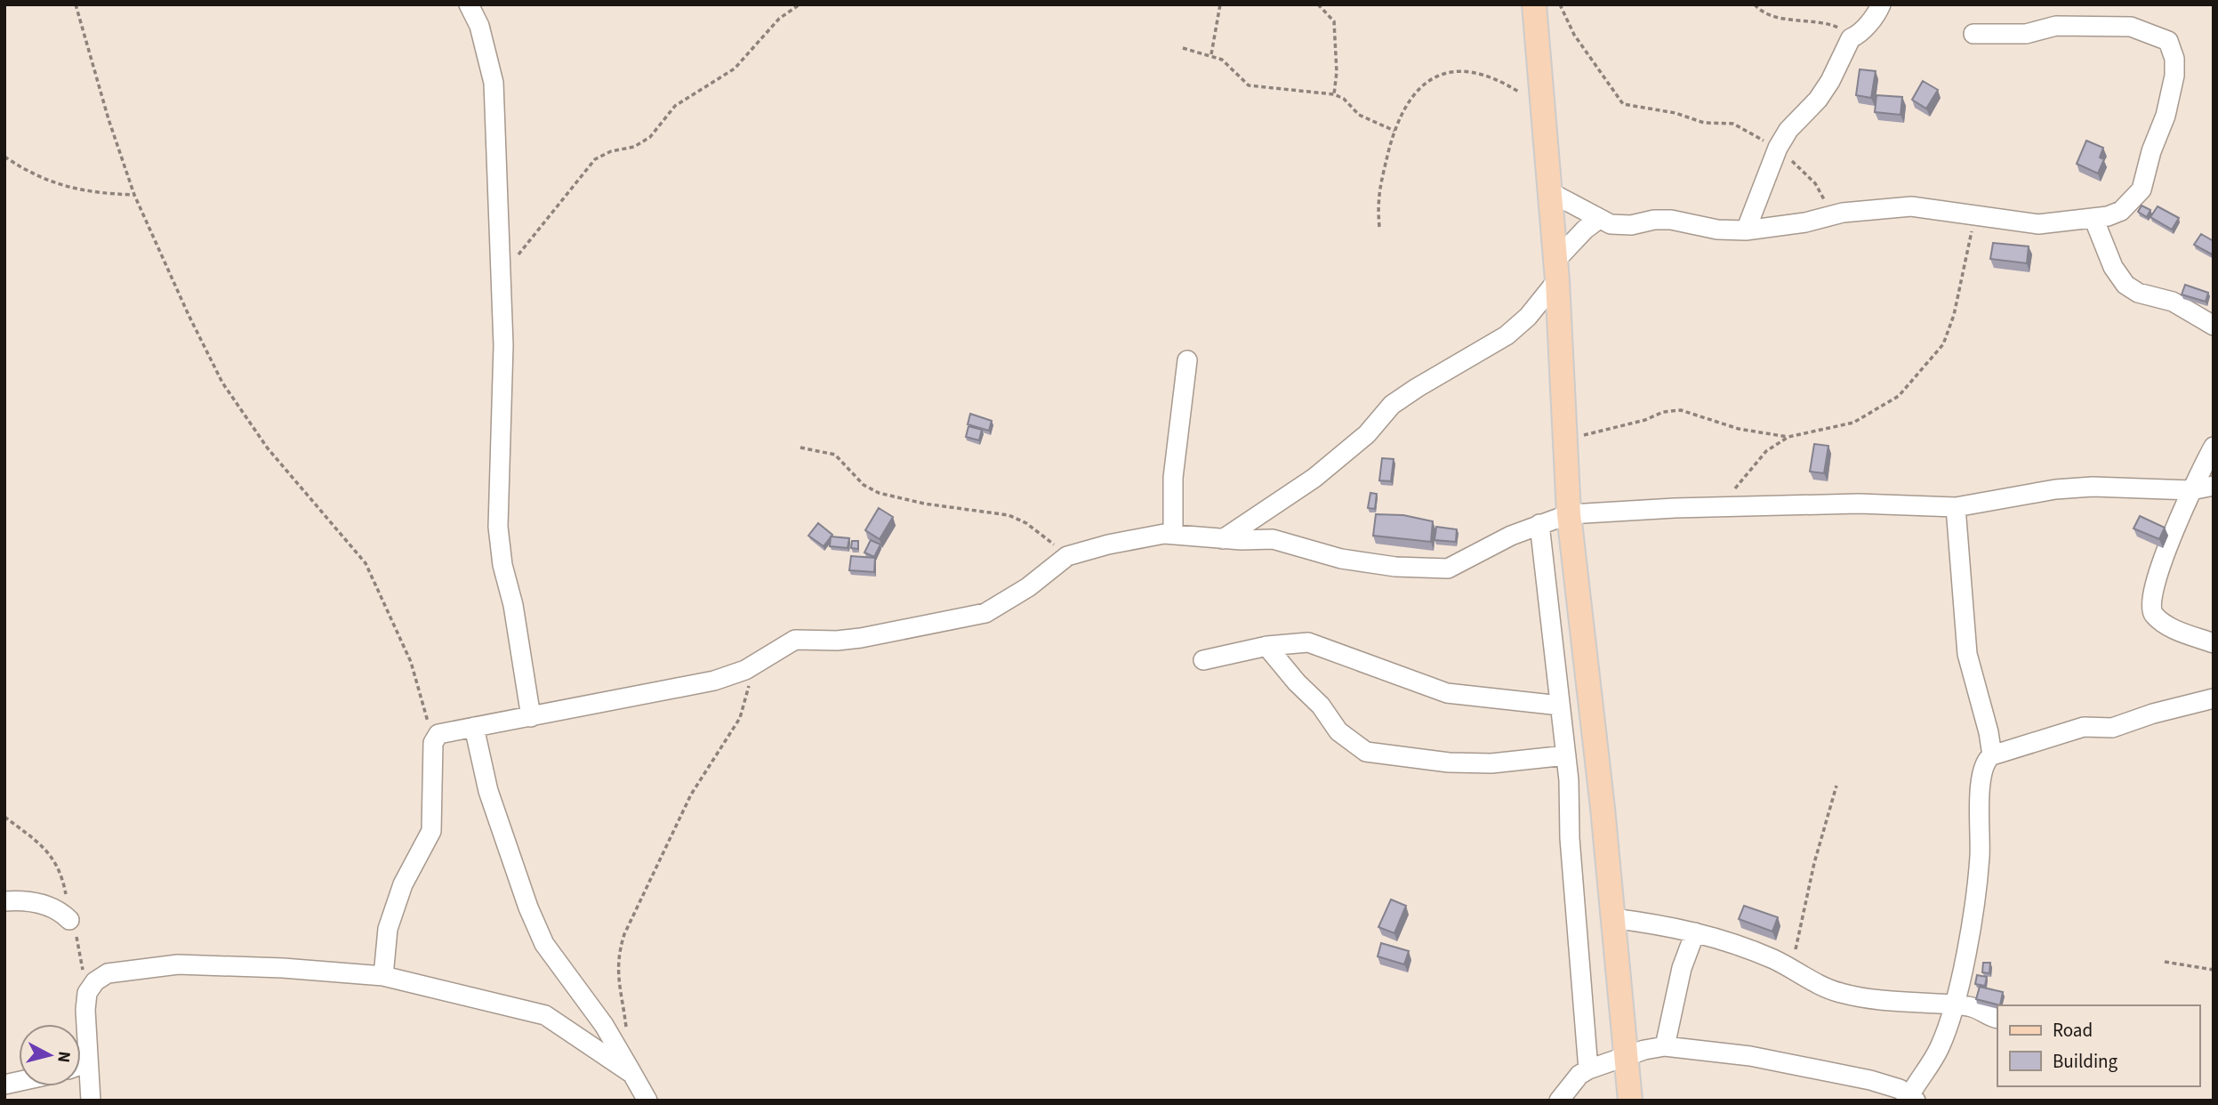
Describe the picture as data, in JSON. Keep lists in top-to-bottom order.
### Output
{
  "legend": ["Road", "Building"],
  "north": "right"
}
